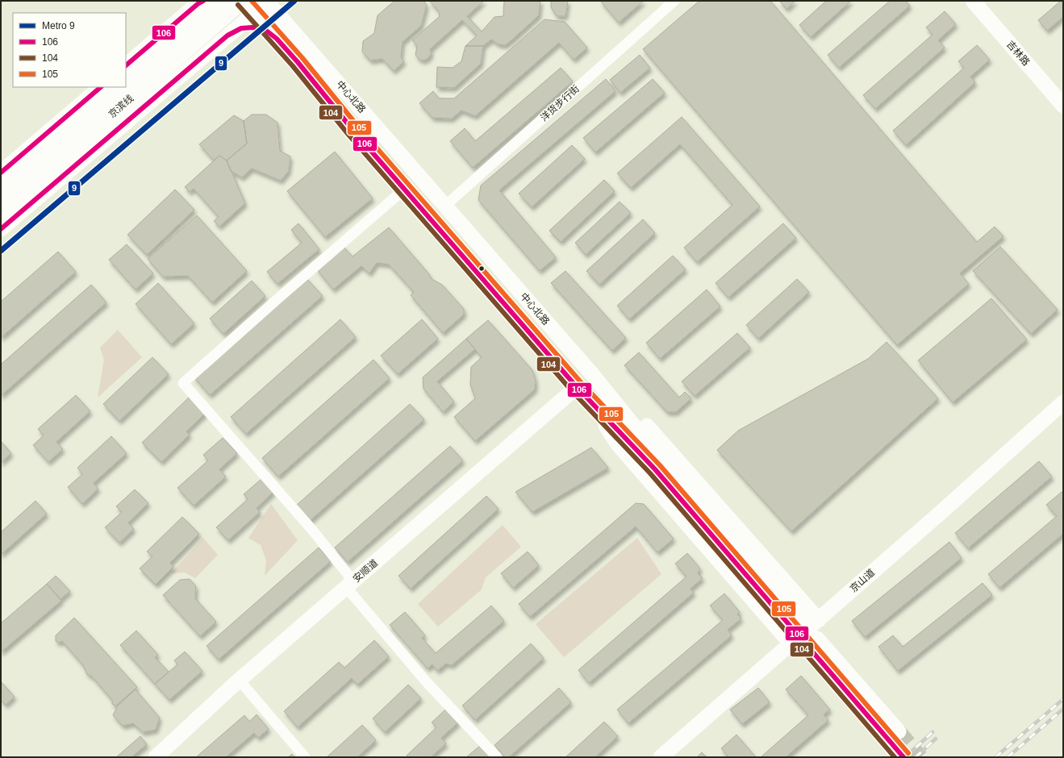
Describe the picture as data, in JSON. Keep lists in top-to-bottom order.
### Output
{
  "streets": {
    "highway": ["京滨线"],
    "main road": [
      "吉林路",
      "中心北路",
      "安顺道",
      "京山道"
    ],
    "street": ["洋货步行街"]
  },
  "crossings": [
    ["中心北路", "洋货步行街"],
    ["中心北路", "京滨线"],
    ["中心北路", "安顺道"]
  ],
  "lines": [
    "metro line 9",
    "transit line 106",
    "transit line 105",
    "transit line 104"
  ],
  "legend": [
    "Metro 9",
    "106",
    "104",
    "105"
  ]
}
